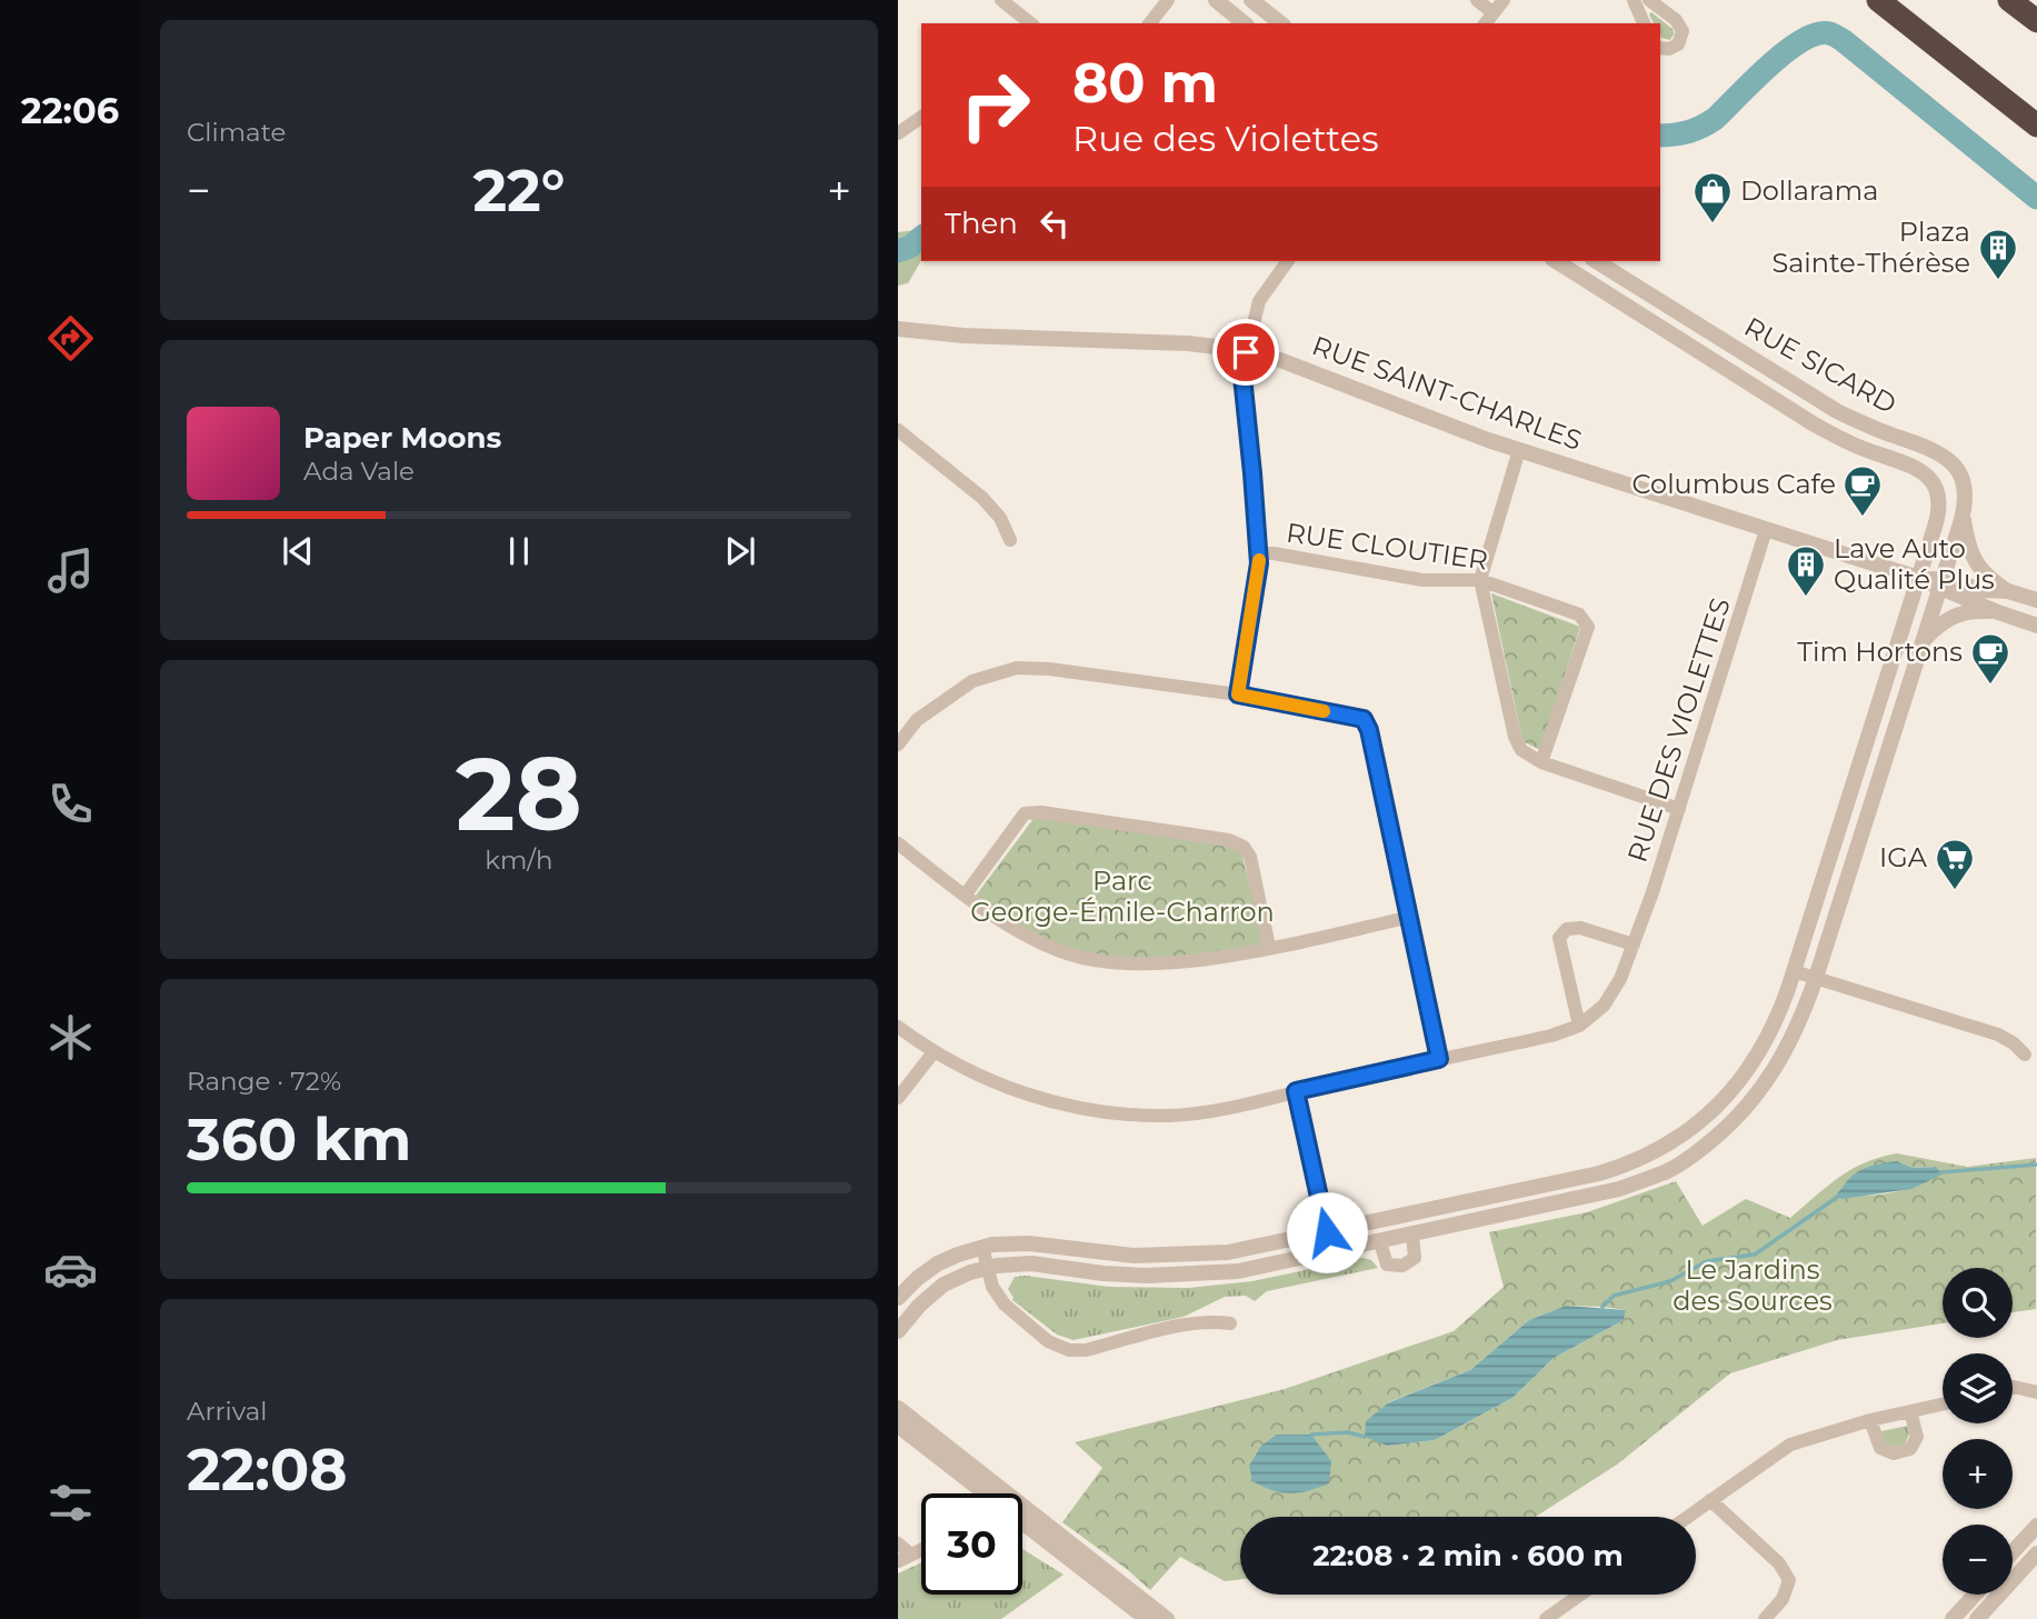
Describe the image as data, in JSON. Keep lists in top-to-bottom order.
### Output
{
  "streets": {
    "street": [
      "RUE SICARD",
      "RUE SAINT-CHARLES",
      "RUE CLOUTIER",
      "RUE DES VIOLETTES"
    ]
  },
  "crossings": [
    ["RUE SICARD", "RUE SAINT-CHARLES"],
    ["RUE SAINT-CHARLES", "RUE DES VIOLETTES"]
  ],
  "parks": ["Parc George-Émile-Charron", "Le Jardins des Sources"],
  "places": {
    "shop": ["Dollarama"],
    "building": ["Plaza Sainte-Thérèse", "Lave Auto Qualité Plus"],
    "cafe": ["Columbus Cafe", "Tim Hortons"],
    "supermarket": ["IGA"]
  },
  "page": {
    "tabs": "22:06",
    "tile": [
      "Climate",
      ["28", "km/h"],
      ["Range · 72%", "360 km"],
      ["Arrival", "22:08"]
    ],
    "turn": ["80 m", "Rue des Violettes"],
    "heat": ["−", "22°", "+"],
    "then": "Then",
    "song": ["Paper Moons", "Ada Vale"],
    "map_buttons": ["+", "−"],
    "limit": "30",
    "trip": "22:08 · 2 min · 600 m"
  }
}
